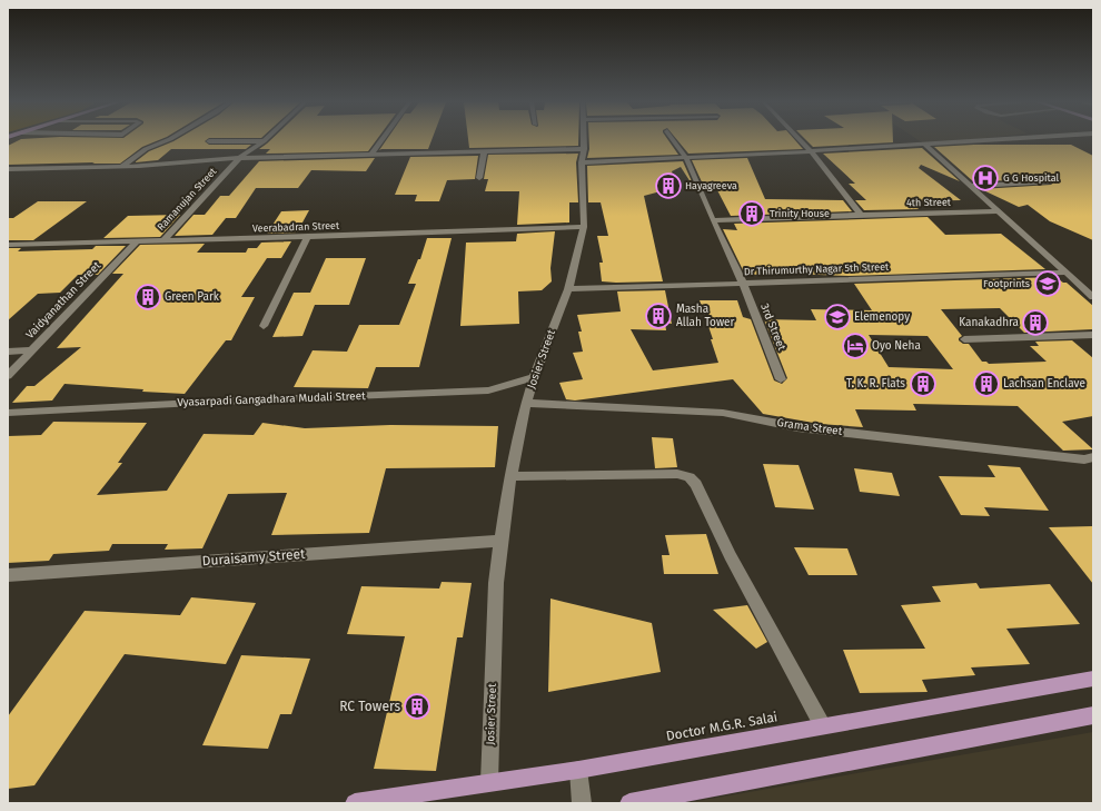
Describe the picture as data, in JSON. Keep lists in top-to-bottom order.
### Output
{
  "streets": {
    "main road": ["Doctor M.G.R. Salai"],
    "street": [
      "Ramanujan Street",
      "4th Street",
      "Veerabadran Street",
      "Dr Thirumurthy Nagar 5th Street",
      "Vaidyanathan Street",
      "3rd Street",
      "Josier Street",
      "Vyasarpadi Gangadhara Mudali Street",
      "Grama Street",
      "Duraisamy Street"
    ]
  },
  "crossings": [
    ["Ramanujan Street", "Veerabadran Street"],
    ["4th Street", "3rd Street"],
    ["Veerabadran Street", "Vaidyanathan Street"],
    ["Veerabadran Street", "Josier Street"],
    ["Dr Thirumurthy Nagar 5th Street", "3rd Street"],
    ["Dr Thirumurthy Nagar 5th Street", "Josier Street"],
    ["Josier Street", "Vyasarpadi Gangadhara Mudali Street"],
    ["Josier Street", "Grama Street"],
    ["Josier Street", "Duraisamy Street"],
    ["Josier Street", "Doctor M.G.R. Salai"]
  ],
  "places": {
    "hospital": ["G G Hospital"],
    "building": [
      "Hayagreeva",
      "Trinity House",
      "Green Park",
      "Masha Allah Tower",
      "Kanakadhra",
      "T. K. R. Flats",
      "Lachsan Enclave",
      "RC Towers"
    ],
    "school or university": ["Footprints", "Elemenopy"],
    "hotel": ["Oyo Neha"]
  }
}
